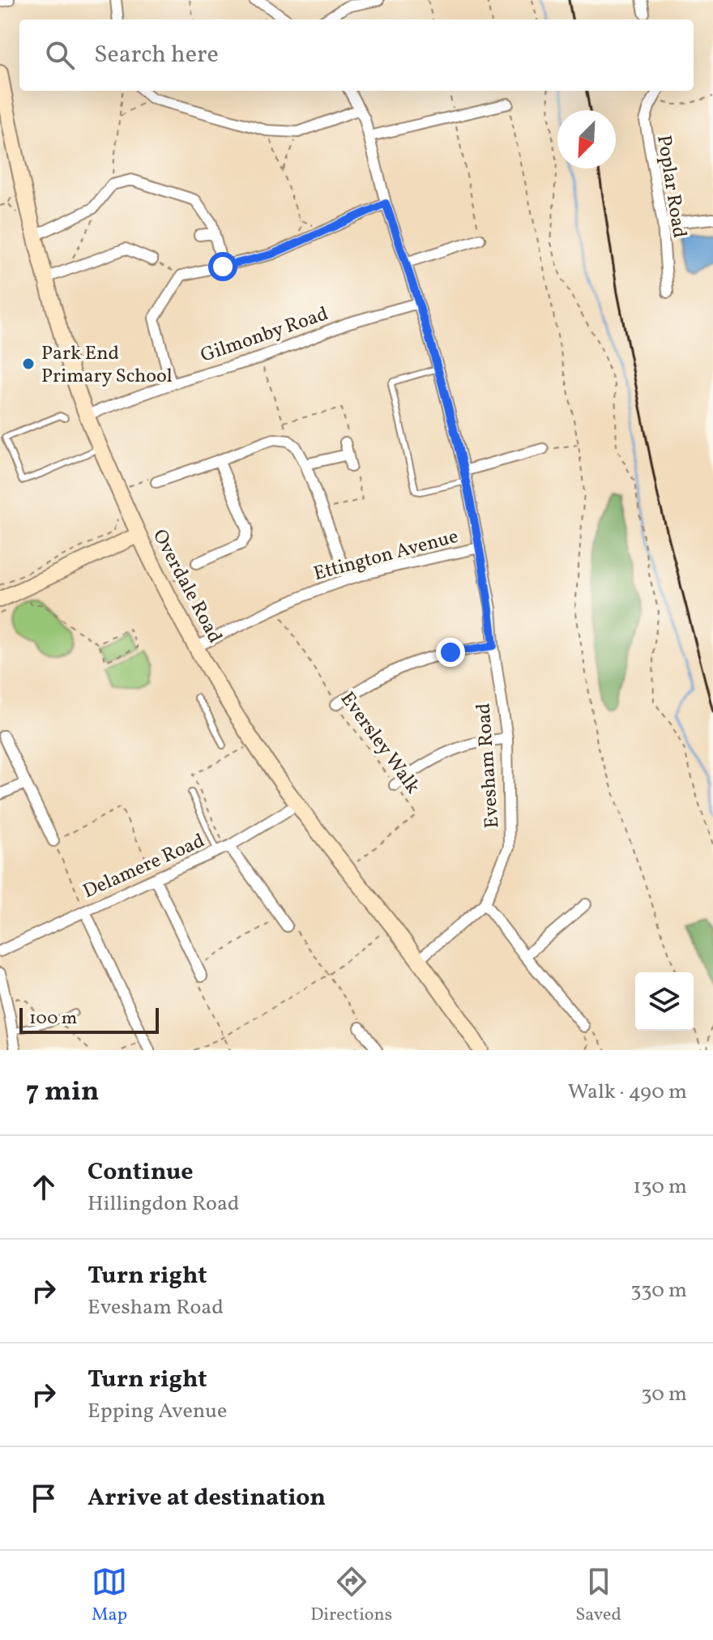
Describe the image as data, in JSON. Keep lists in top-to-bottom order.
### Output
{
  "streets": {
    "street": [
      "Poplar Road",
      "Gilmonby Road",
      "Ettington Avenue",
      "Overdale Road",
      "Evesham Road",
      "Delamere Road"
    ],
    "path": ["Eversley Walk"]
  },
  "crossings": [
    ["Gilmonby Road", "Overdale Road"],
    ["Gilmonby Road", "Evesham Road"],
    ["Ettington Avenue", "Overdale Road"],
    ["Ettington Avenue", "Eversley Walk"],
    ["Ettington Avenue", "Evesham Road"],
    ["Overdale Road", "Eversley Walk"],
    ["Overdale Road", "Evesham Road"],
    ["Overdale Road", "Delamere Road"]
  ],
  "places": ["Park End Primary School"],
  "scale_bar": "100 m",
  "north": "bottom left",
  "page": {
    "search": "Search here",
    "scale": "100 m",
    "heading": ["7 min", "Walk · 490 m"],
    "list": [
      ["Continue", "Hillingdon Road", "130 m"],
      ["Turn right", "Evesham Road", "330 m"],
      ["Turn right", "Epping Avenue", "30 m"],
      "Arrive at destination"
    ],
    "nav": ["Map", "Directions", "Saved"]
  }
}
